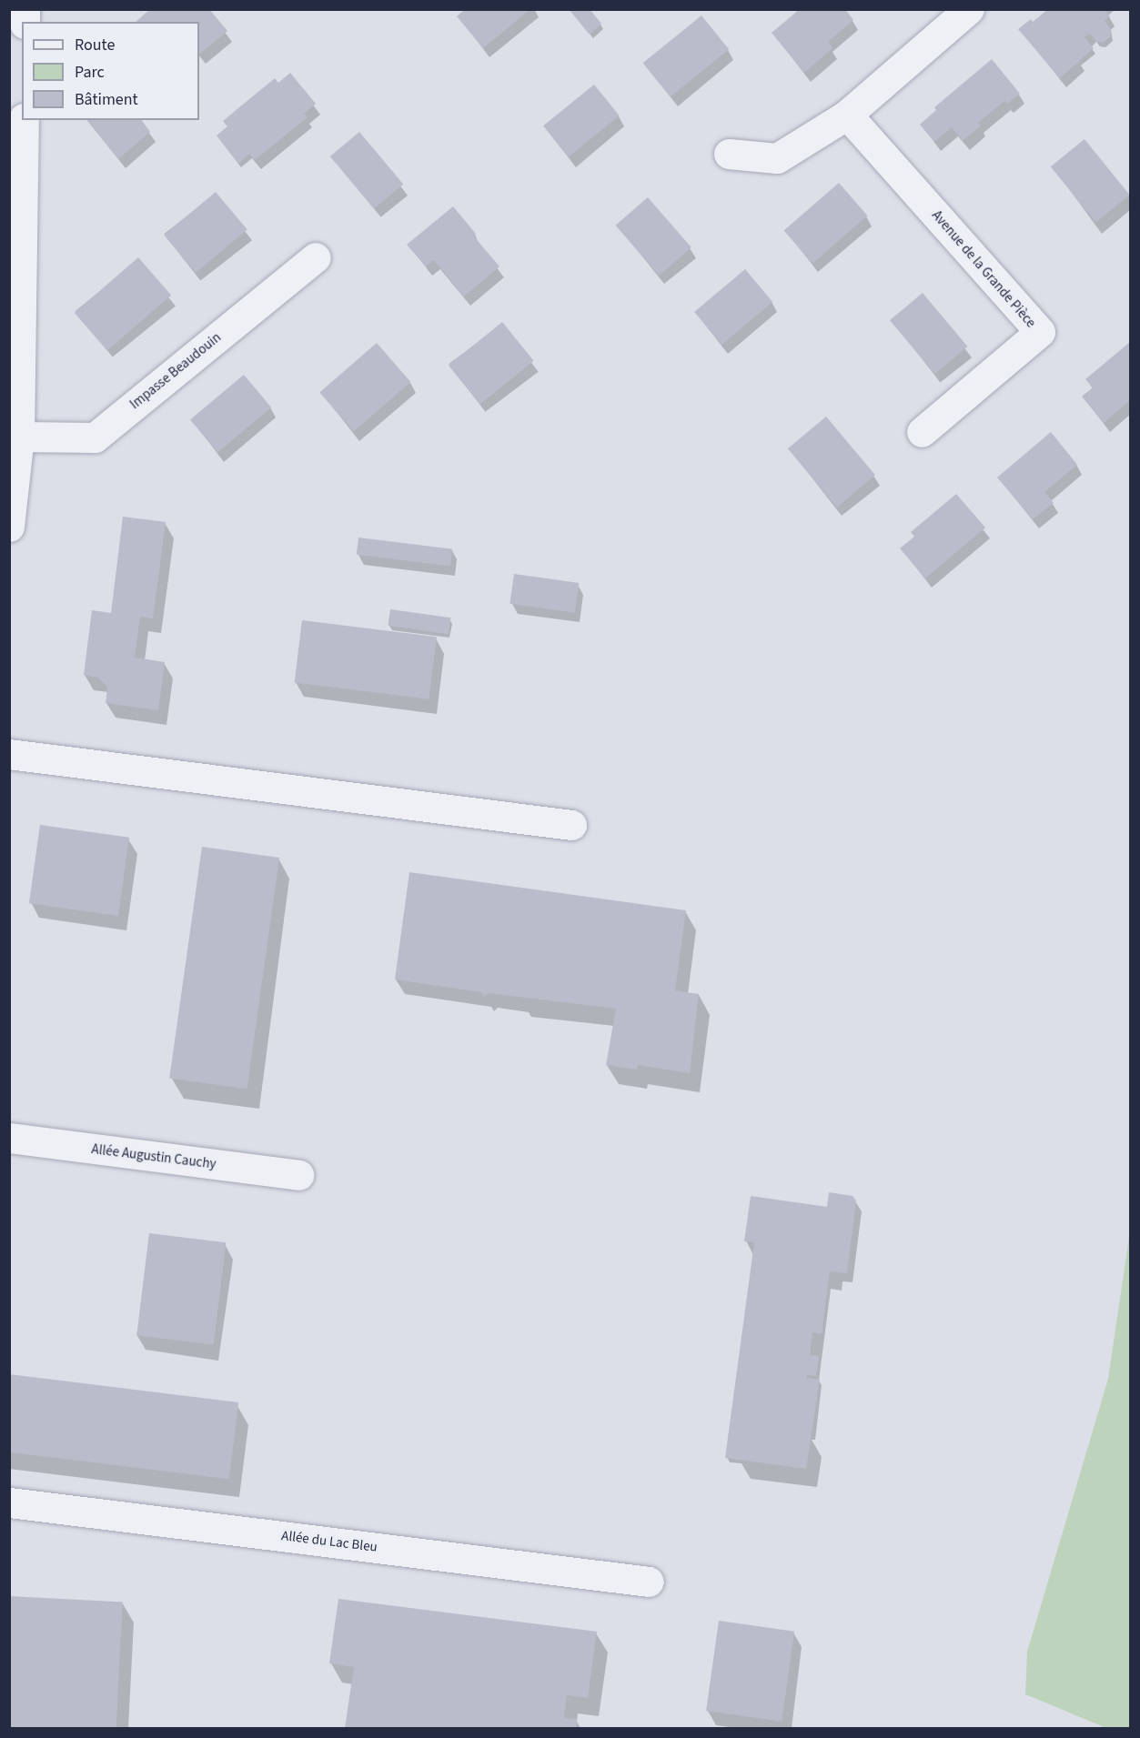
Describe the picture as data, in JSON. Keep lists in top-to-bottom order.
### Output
{
  "streets": {
    "street": [
      "Avenue de la Grande Pièce",
      "Impasse Beaudouin",
      "Allée Augustin Cauchy",
      "Allée du Lac Bleu"
    ]
  },
  "legend": ["Route", "Parc", "Bâtiment"]
}
